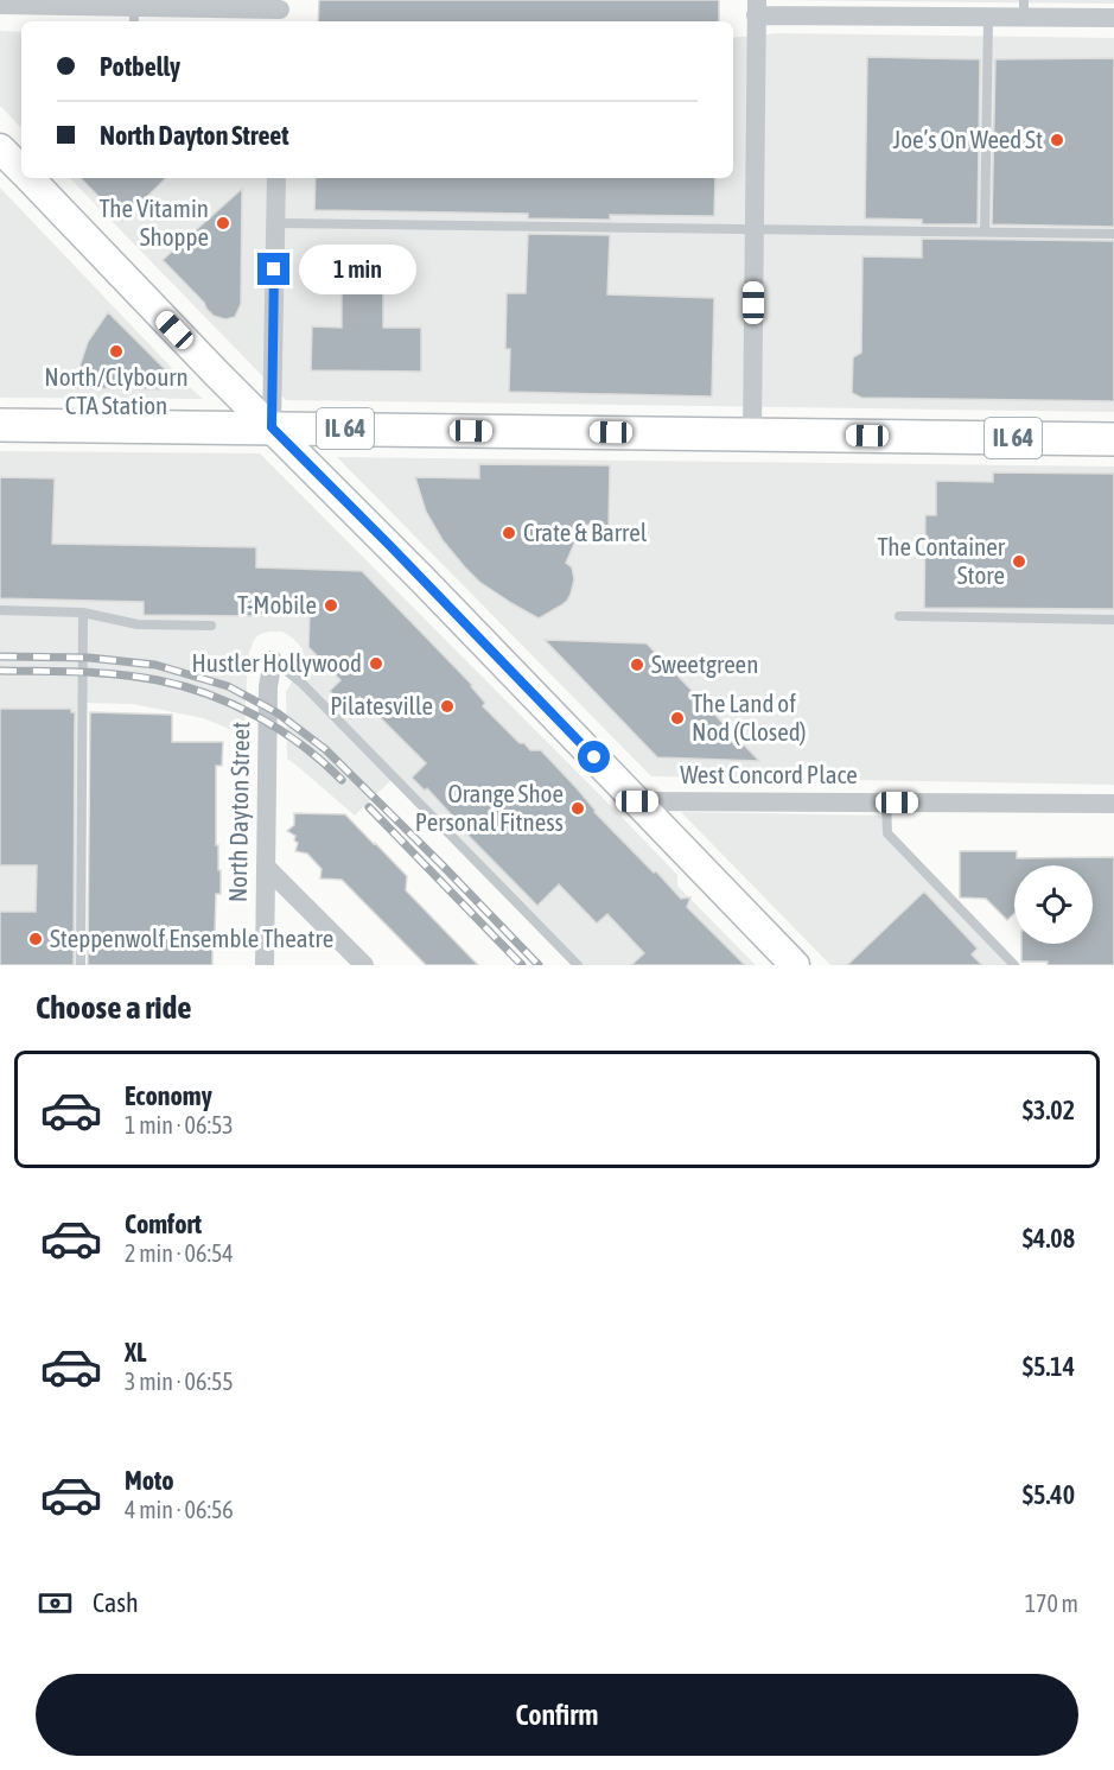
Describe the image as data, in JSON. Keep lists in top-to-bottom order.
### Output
{
  "streets": {
    "main road": ["IL 64"],
    "street": ["West Concord Place", "North Dayton Street"]
  },
  "places": [
    "Joe’s On Weed St",
    "The Vitamin Shoppe",
    "North/Clybourn CTA Station",
    "Crate & Barrel",
    "The Container Store",
    "T-Mobile",
    "Hustler Hollywood",
    "Sweetgreen",
    "Pilatesville",
    "The Land of Nod (Closed)",
    "Orange Shoe Personal Fitness",
    "Steppenwolf Ensemble Theatre"
  ],
  "page": {
    "banner": ["Potbelly", "North Dayton Street"],
    "bubble": "1 min",
    "heading": "Choose a ride",
    "list": [
      {
        "name": "Economy",
        "note": "1 min · 06:53",
        "value": "$3.02"
      },
      {
        "name": "Comfort",
        "note": "2 min · 06:54",
        "value": "$4.08"
      },
      {
        "name": "XL",
        "note": "3 min · 06:55",
        "value": "$5.14"
      },
      {
        "name": "Moto",
        "note": "4 min · 06:56",
        "value": "$5.40"
      }
    ],
    "pay": ["Cash", "170 m"],
    "buttons": "Confirm"
  }
}
